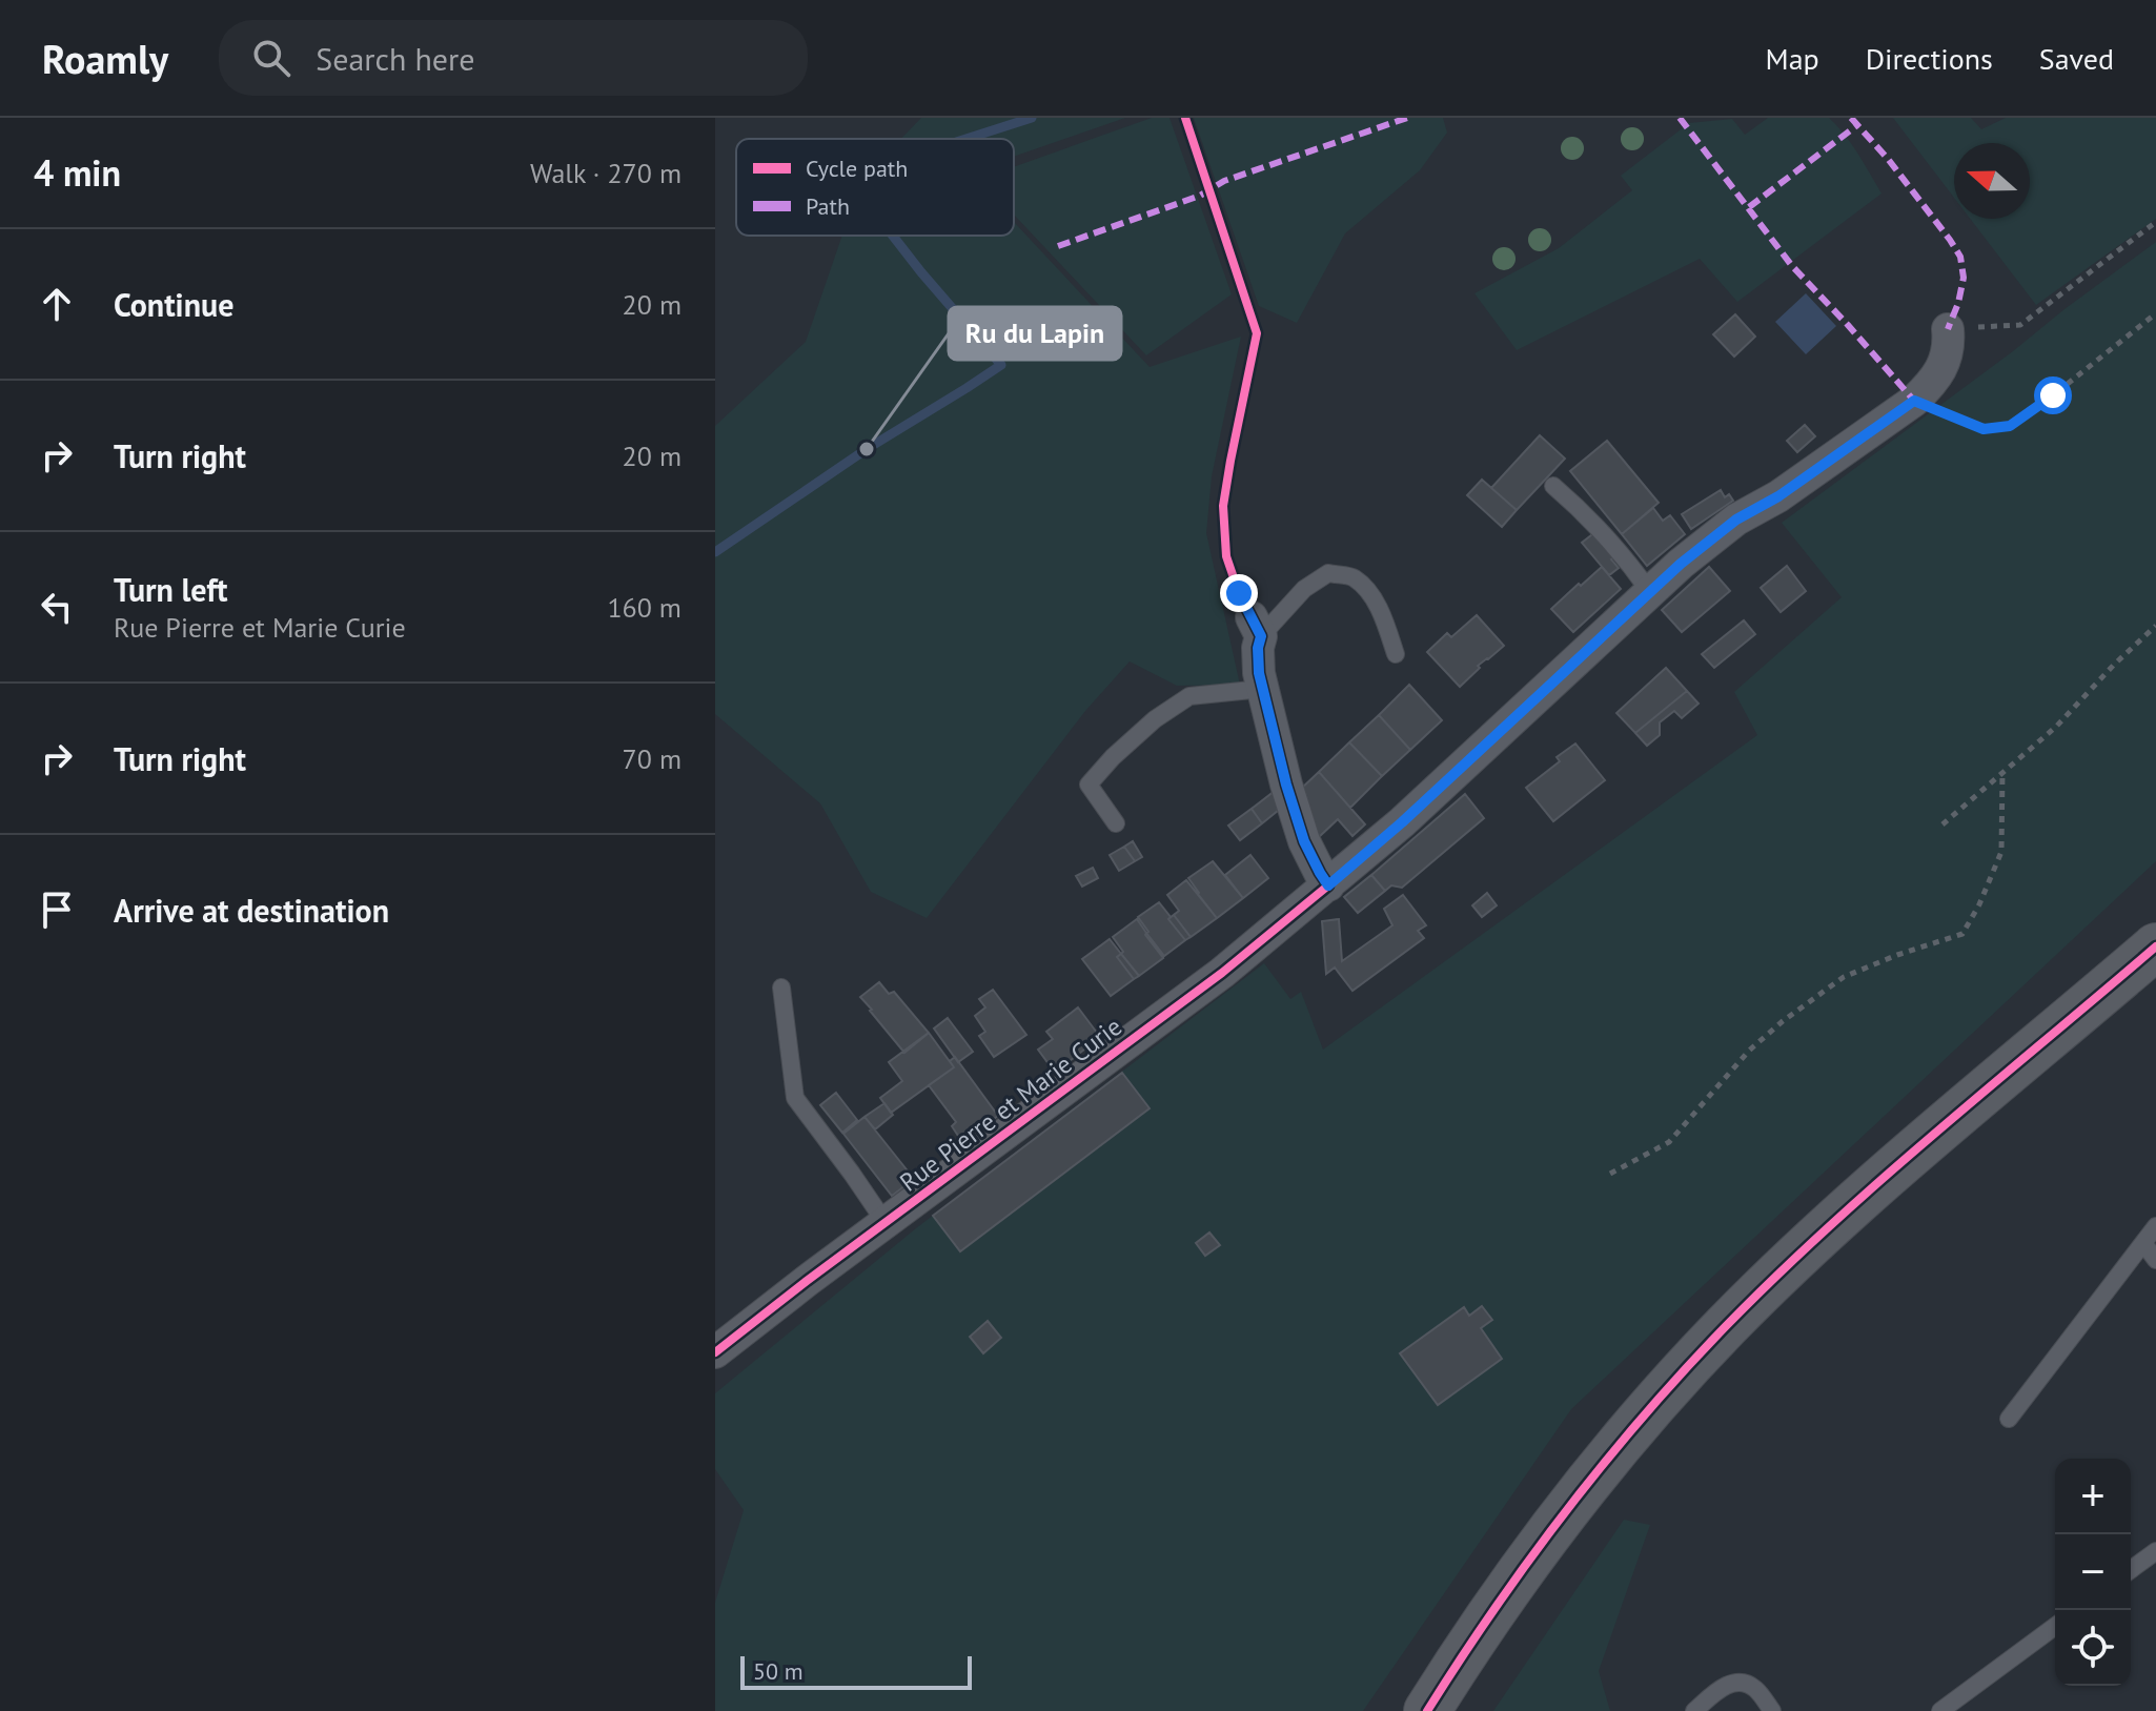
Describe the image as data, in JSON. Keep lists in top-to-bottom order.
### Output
{
  "streets": {
    "street": ["Rue Pierre et Marie Curie"]
  },
  "places": ["Ru du Lapin"],
  "legend": ["Cycle path", "Path"],
  "scale_bar": "50 m",
  "north": "left",
  "page": {
    "header": "Roamly",
    "search": "Search here",
    "nav": ["Map", "Directions", "Saved"],
    "heading": ["4 min", "Walk · 270 m"],
    "list": [
      ["Continue", "20 m"],
      ["Turn right", "20 m"],
      ["Turn left", "Rue Pierre et Marie Curie", "160 m"],
      ["Turn right", "70 m"],
      "Arrive at destination"
    ],
    "map_buttons": ["+", "−"],
    "scale": "50 m"
  }
}
